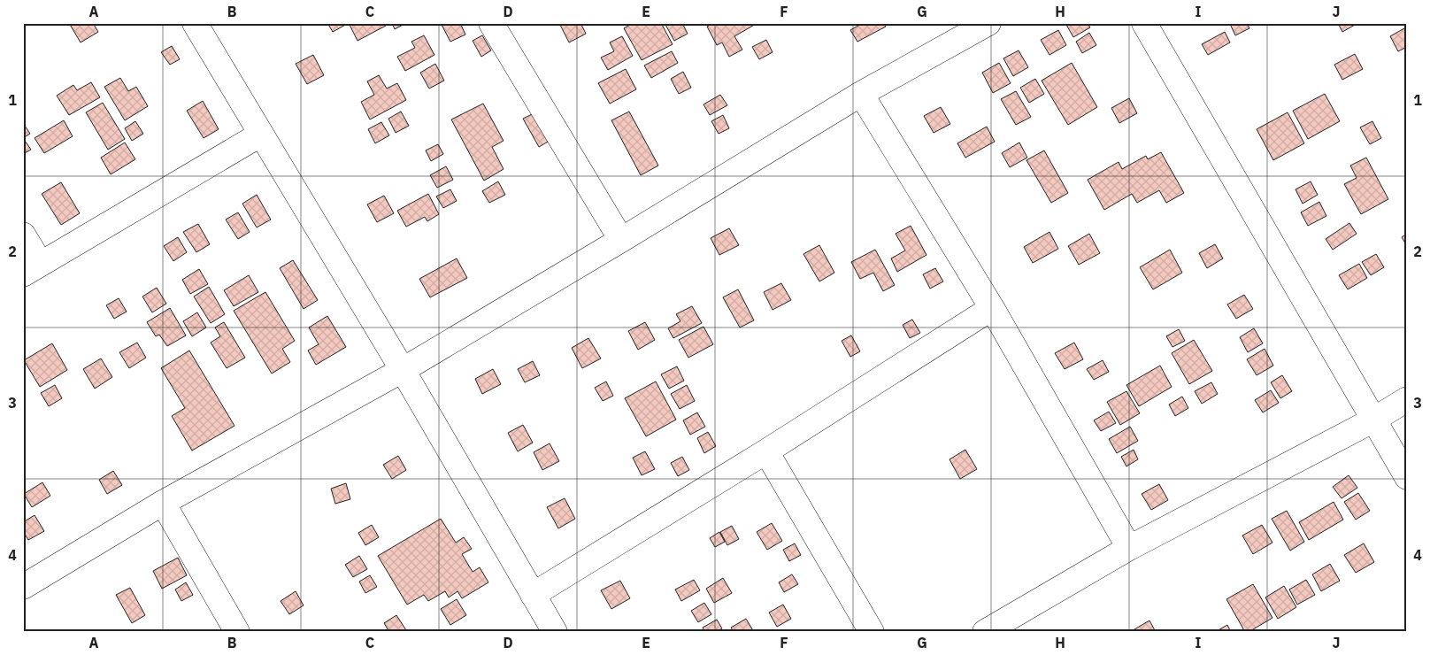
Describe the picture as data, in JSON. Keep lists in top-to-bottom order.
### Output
{
  "grid": {
    "columns": [
      "A",
      "B",
      "C",
      "D",
      "E",
      "F",
      "G",
      "H",
      "I",
      "J"
    ],
    "rows": [
      "1",
      "2",
      "3",
      "4"
    ]
  }
}
